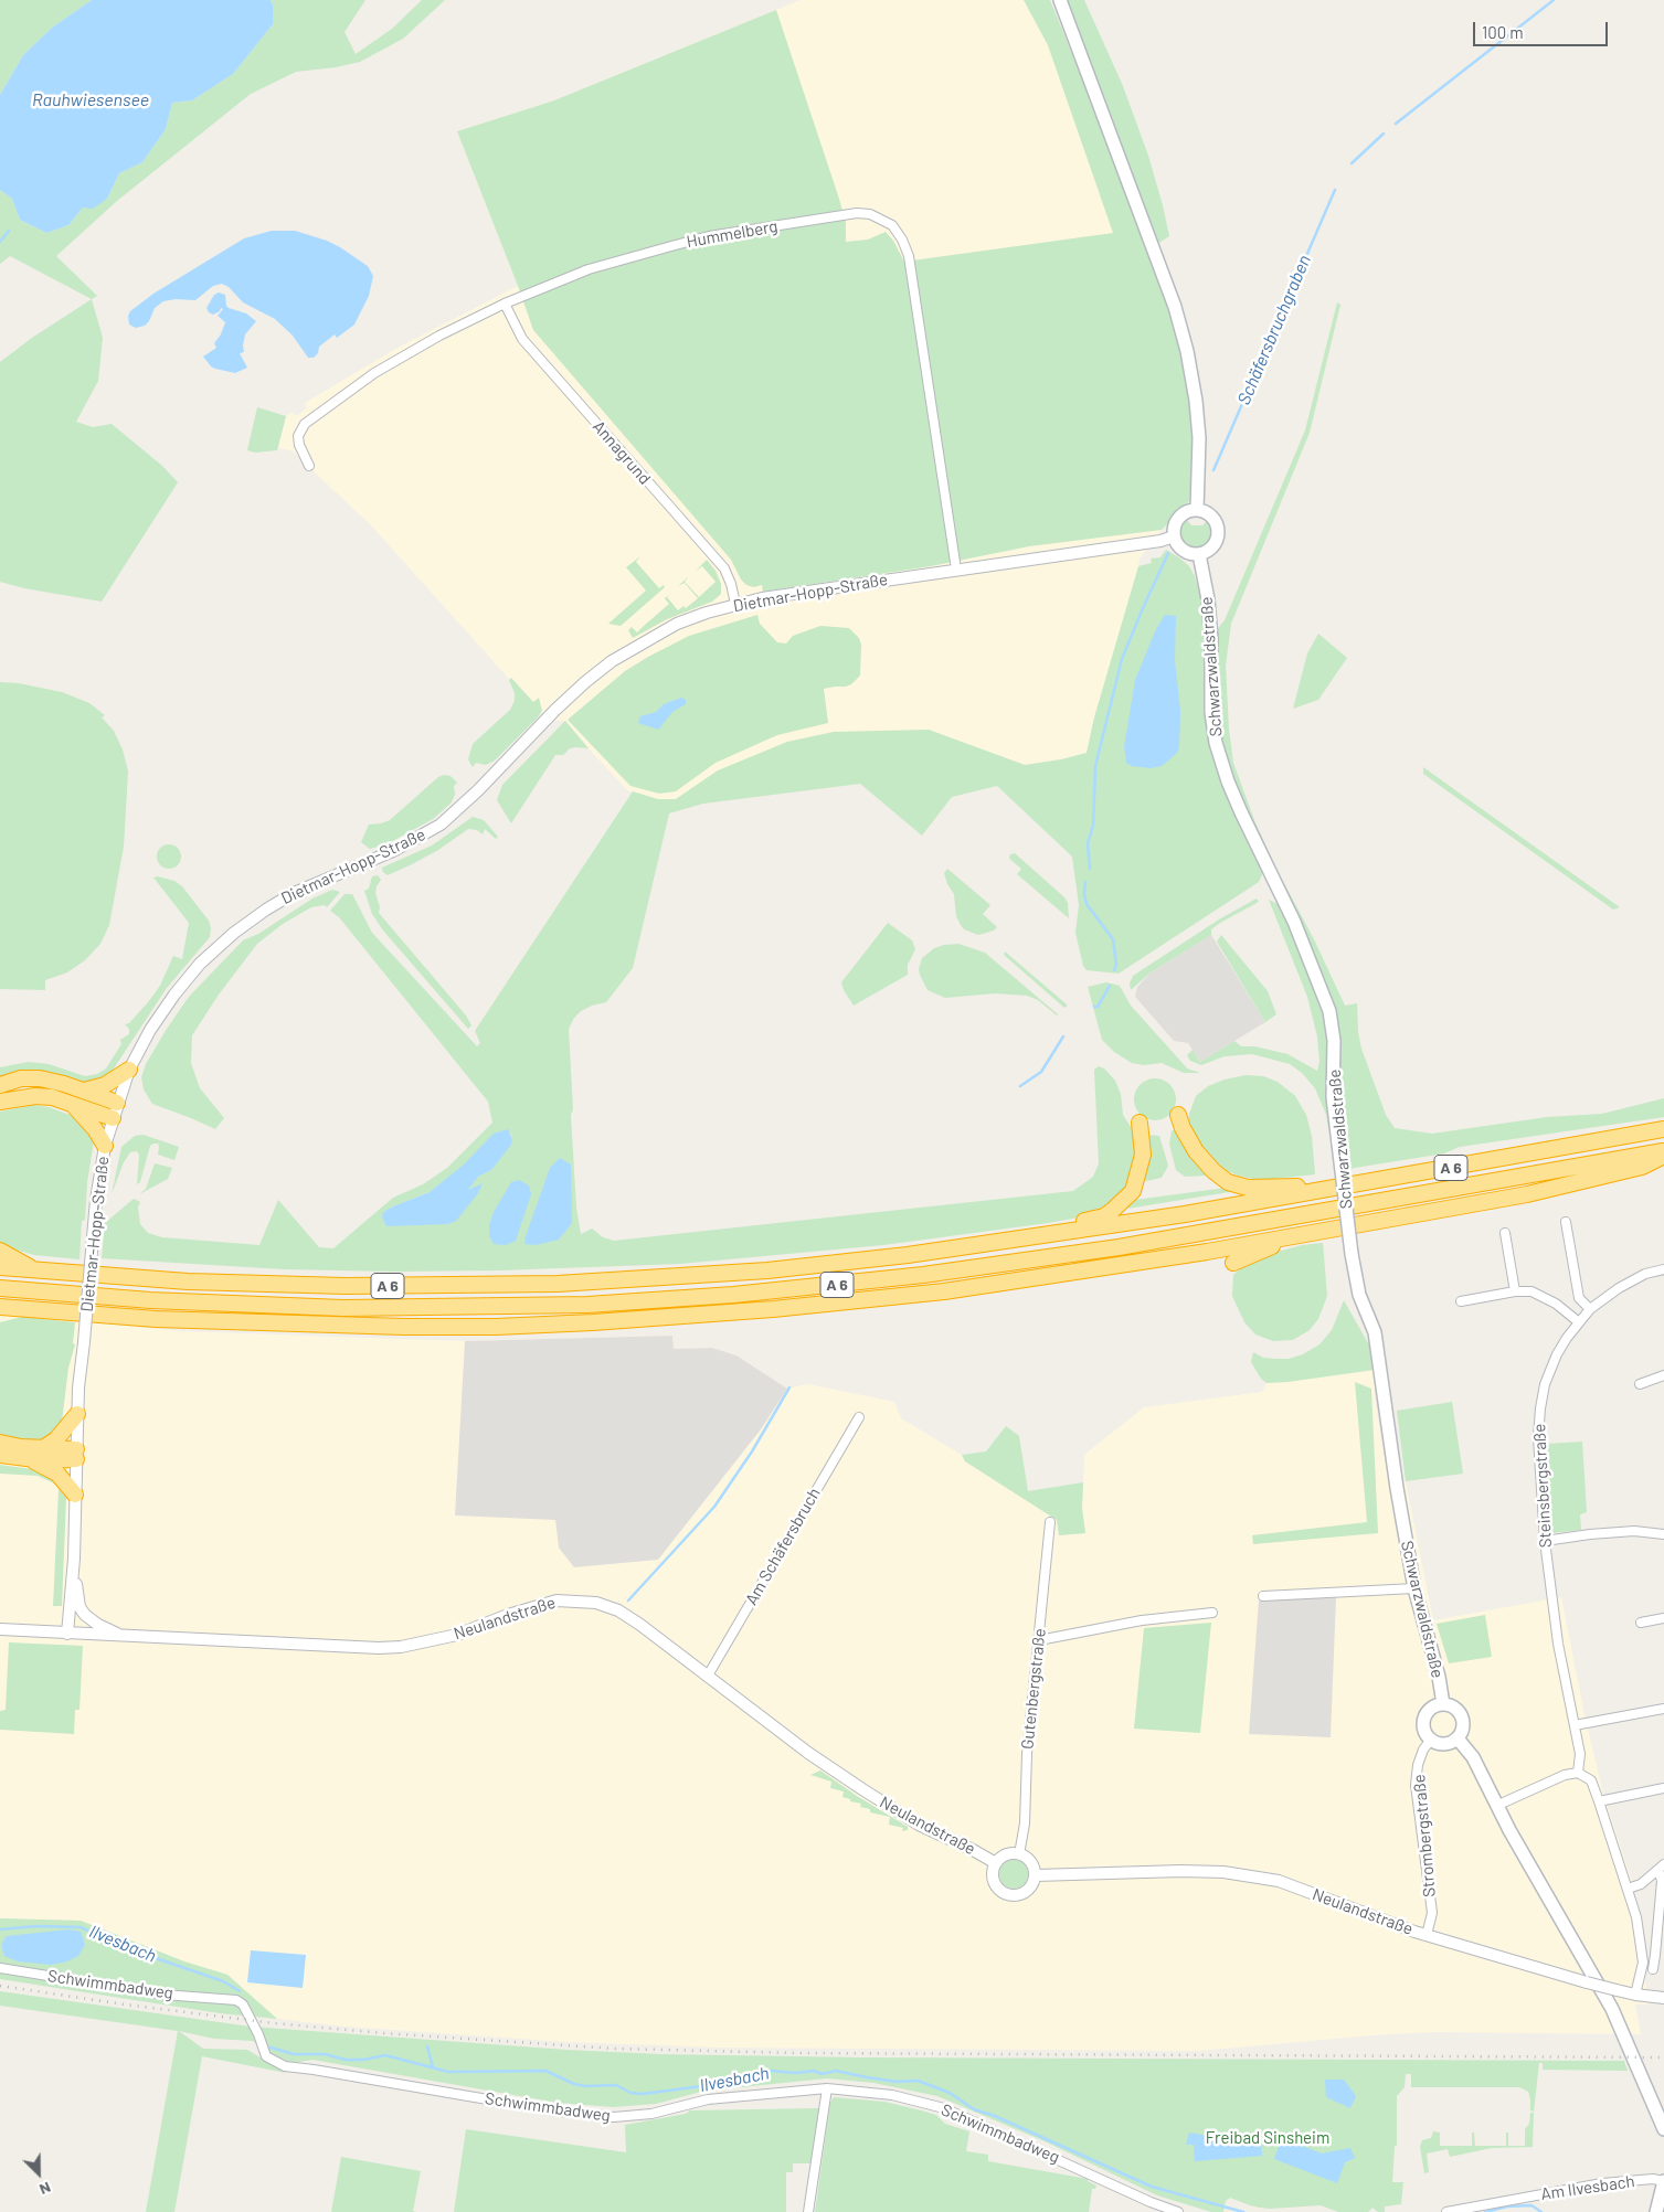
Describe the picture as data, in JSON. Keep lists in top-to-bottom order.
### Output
{
  "streets": {
    "highway": ["A 6"],
    "main road": ["Schwarzwaldstraße"],
    "street": [
      "Hummelberg",
      "Annagrund",
      "Dietmar-Hopp-Straße",
      "Steinsbergstraße",
      "Am Schäfersbruch",
      "Neulandstraße",
      "Gutenbergstraße",
      "Strombergstraße",
      "Schwimmbadweg",
      "Am Ilvesbach"
    ]
  },
  "crossings": [
    ["Hummelberg", "Annagrund"],
    ["Hummelberg", "Dietmar-Hopp-Straße"],
    ["Annagrund", "Dietmar-Hopp-Straße"],
    ["Dietmar-Hopp-Straße", "Schwarzwaldstraße"],
    ["Dietmar-Hopp-Straße", "Neulandstraße"],
    ["Schwarzwaldstraße", "Strombergstraße"],
    ["Am Schäfersbruch", "Neulandstraße"],
    ["Neulandstraße", "Gutenbergstraße"],
    ["Neulandstraße", "Strombergstraße"]
  ],
  "water": ["Rauhwiesensee", "Schäfersbruchgraben", "Ilvesbach"],
  "parks": ["Freibad Sinsheim"],
  "scale_bar": "100 m",
  "north": "bottom right"
}
